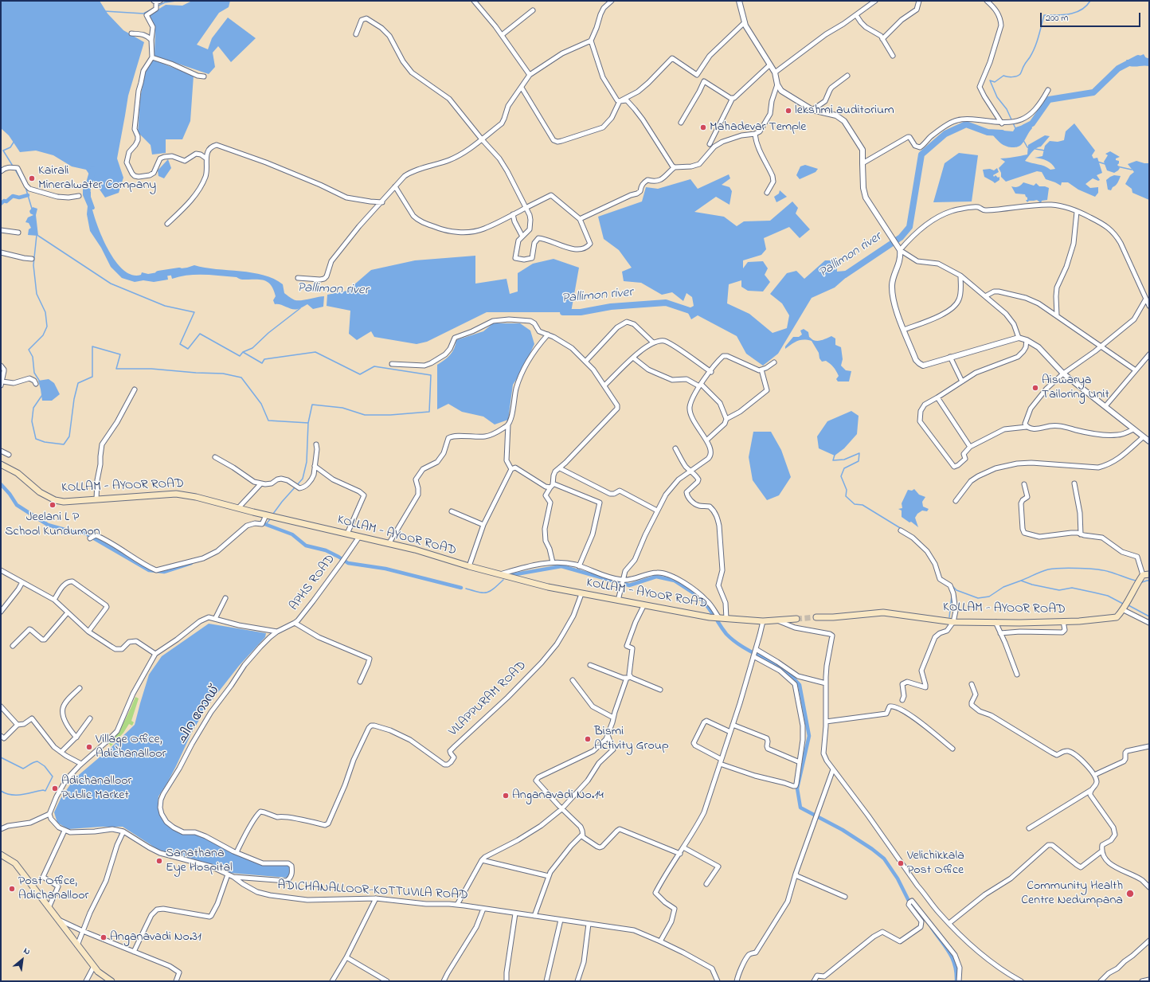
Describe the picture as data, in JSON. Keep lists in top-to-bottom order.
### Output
{
  "streets": {
    "main road": ["KOLLAM - AYOOR ROAD"],
    "street": [
      "APHS ROAD",
      "VILAPPURAM ROAD",
      "ചിറ റോഡ്",
      "ADICHANALLOOR-KOTTUVILA ROAD"
    ]
  },
  "crossings": [
    ["KOLLAM - AYOOR ROAD", "APHS ROAD"],
    ["KOLLAM - AYOOR ROAD", "VILAPPURAM ROAD"],
    ["APHS ROAD", "ചിറ റോഡ്"],
    ["VILAPPURAM ROAD", "ചിറ റോഡ്"],
    ["ചിറ റോഡ്", "ADICHANALLOOR-KOTTUVILA ROAD"]
  ],
  "water": ["Pallimon river"],
  "places": [
    "lekshmi auditorium",
    "Mahadevar Temple",
    "Kairali Mineralwater Company",
    "Aiswarya Tailoring Unit",
    "Jeelani L P School Kundumon",
    "Bismi Activity Group",
    "Village Office, Adichanalloor",
    "Adichanalloor Public Market",
    "Anganavadi No.14",
    "Sanathana Eye Hospital",
    "Velichikkala Post Office",
    "Post Office, Adichanalloor",
    "Community Health Centre Nedumpana",
    "Anganavadi No.31"
  ],
  "scale_bar": "200 m",
  "north": "top right"
}
